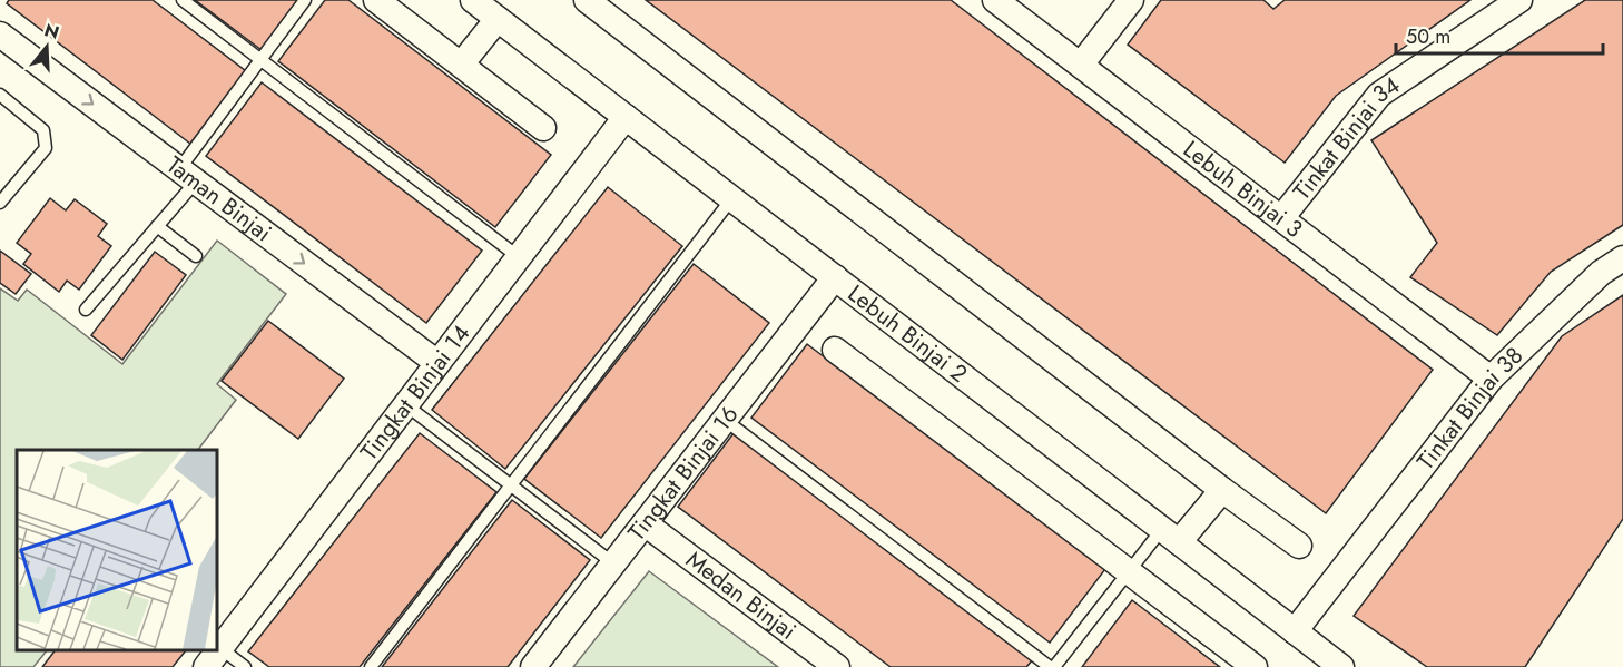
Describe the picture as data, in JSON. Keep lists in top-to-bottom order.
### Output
{
  "streets": {
    "street": [
      "Tinkat Binjai 34",
      "Lebuh Binjai 3",
      "Taman Binjai",
      "Lebuh Binjai 2",
      "Tingkat Binjai 14",
      "Tinkat Binjai 38",
      "Tingkat Binjai 16",
      "Medan Binjai"
    ]
  },
  "crossings": [
    ["Tinkat Binjai 34", "Lebuh Binjai 3"],
    ["Lebuh Binjai 3", "Tinkat Binjai 38"],
    ["Taman Binjai", "Tingkat Binjai 14"],
    ["Lebuh Binjai 2", "Tingkat Binjai 14"],
    ["Lebuh Binjai 2", "Tinkat Binjai 38"],
    ["Lebuh Binjai 2", "Tingkat Binjai 16"],
    ["Tingkat Binjai 16", "Medan Binjai"]
  ],
  "one_way": ["Taman Binjai"],
  "scale_bar": "50 m",
  "north": "top"
}
